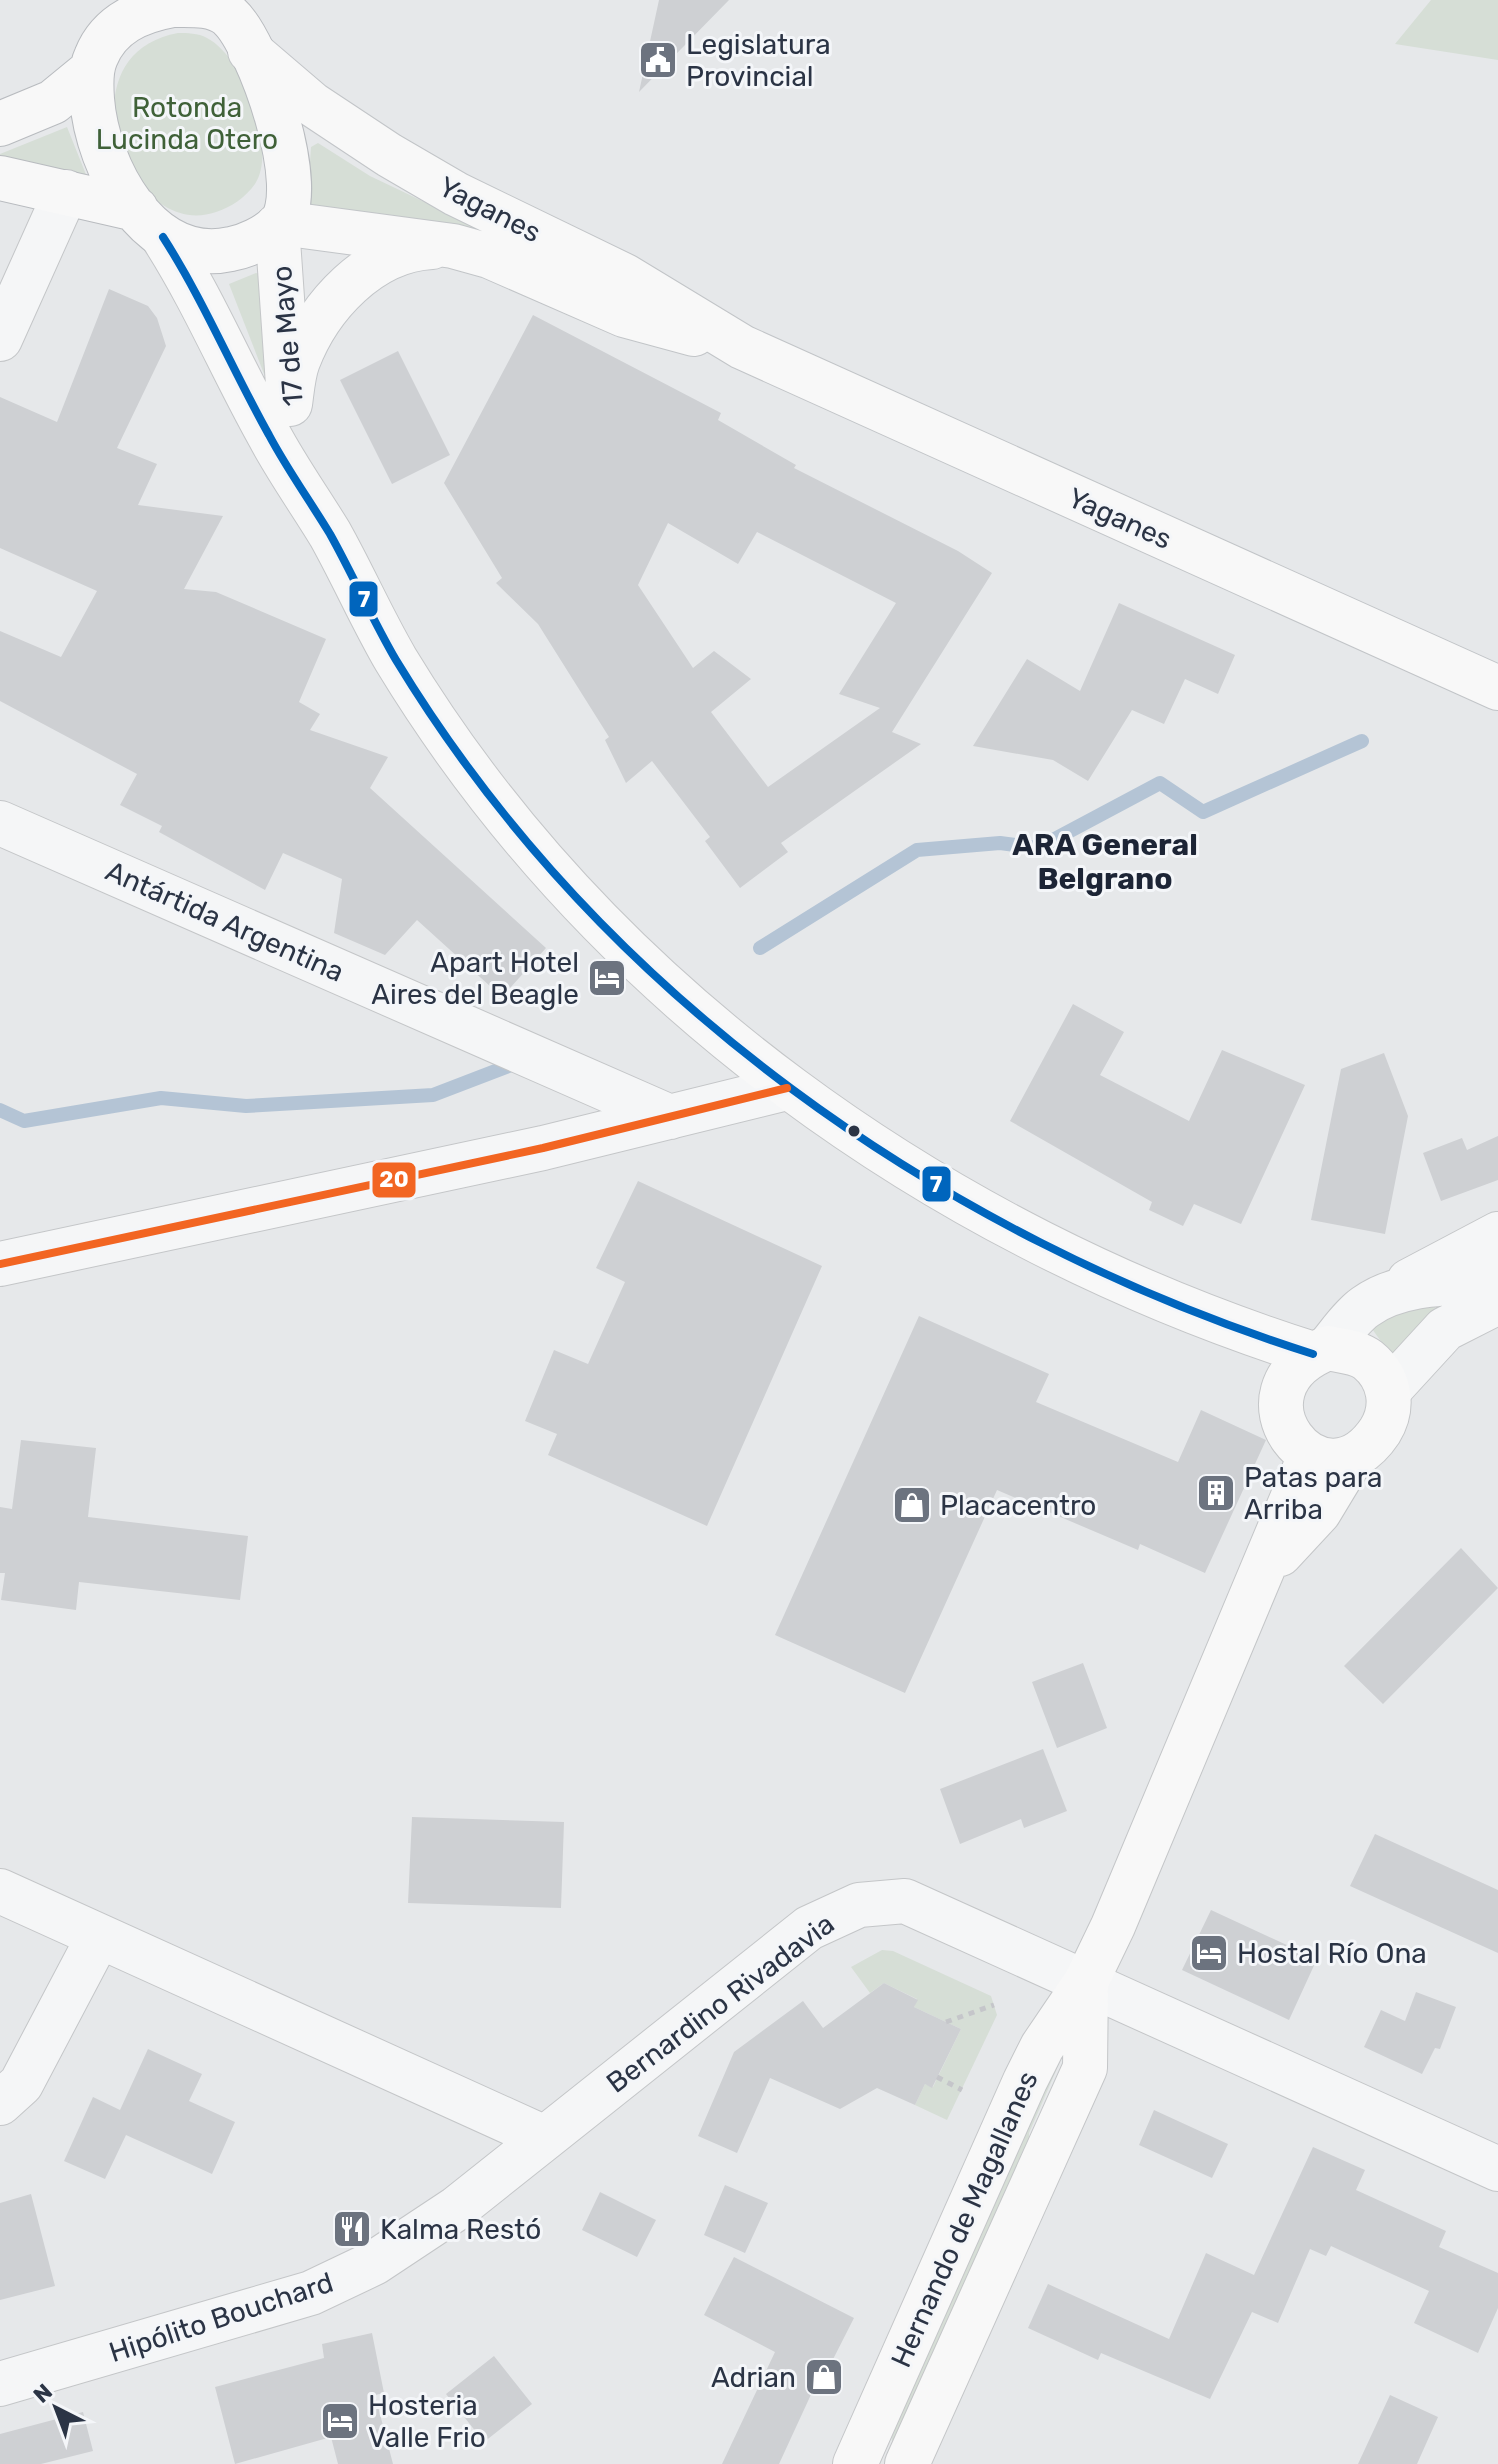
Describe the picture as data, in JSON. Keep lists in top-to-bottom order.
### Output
{
  "streets": {
    "main road": ["Yaganes", "17 de Mayo", "Hernando de Magallanes"],
    "street": ["Antártida Argentina", "Bernardino Rivadavia", "Hipólito Bouchard"]
  },
  "crossings": [
    ["Yaganes", "17 de Mayo"],
    ["17 de Mayo", "Hernando de Magallanes"],
    ["Bernardino Rivadavia", "Hernando de Magallanes"],
    ["Bernardino Rivadavia", "Hipólito Bouchard"]
  ],
  "districts": ["ARA General Belgrano"],
  "parks": ["Rotonda Lucinda Otero"],
  "places": {
    "public building": ["Legislatura Provincial"],
    "hotel": ["Apart Hotel Aires del Beagle", "Hostal Río Ona", "Hosteria Valle Frio"],
    "building": ["Patas para Arriba"],
    "shop": ["Placacentro", "Adrian"],
    "restaurant": ["Kalma Restó"]
  },
  "lines": ["transit line 7", "transit line 20"],
  "north": "top left"
}
